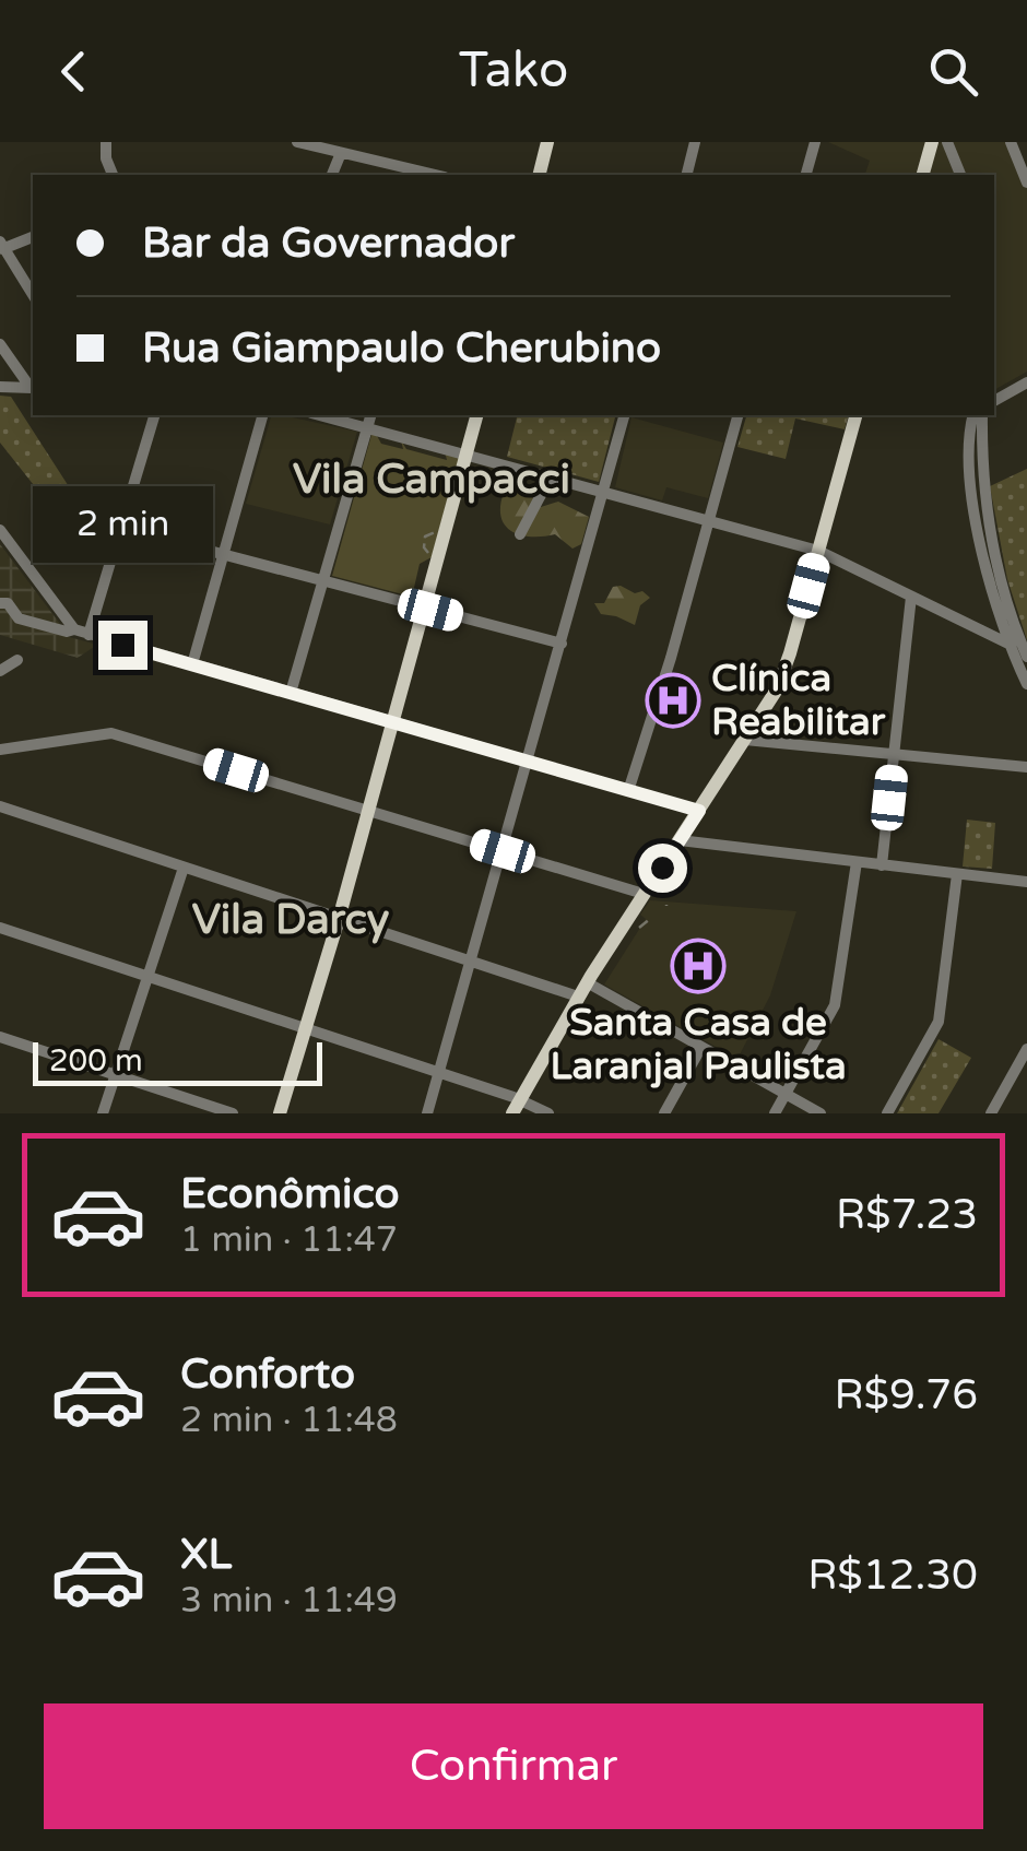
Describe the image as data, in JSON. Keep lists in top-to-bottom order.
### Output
{
  "districts": ["Vila Campacci", "Vila Darcy"],
  "places": {
    "hospital": ["Clínica Reabilitar", "Santa Casa de Laranjal Paulista"]
  },
  "scale_bar": "200 m",
  "page": {
    "header": "Tako",
    "banner": ["Bar da Governador", "Rua Giampaulo Cherubino"],
    "bubble": "2 min",
    "scale": "200 m",
    "list": [
      {
        "name": "Econômico",
        "note": "1 min · 11:47",
        "value": "R$7.23"
      },
      {
        "name": "Conforto",
        "note": "2 min · 11:48",
        "value": "R$9.76"
      },
      {
        "name": "XL",
        "note": "3 min · 11:49",
        "value": "R$12.30"
      }
    ],
    "buttons": "Confirmar"
  }
}
